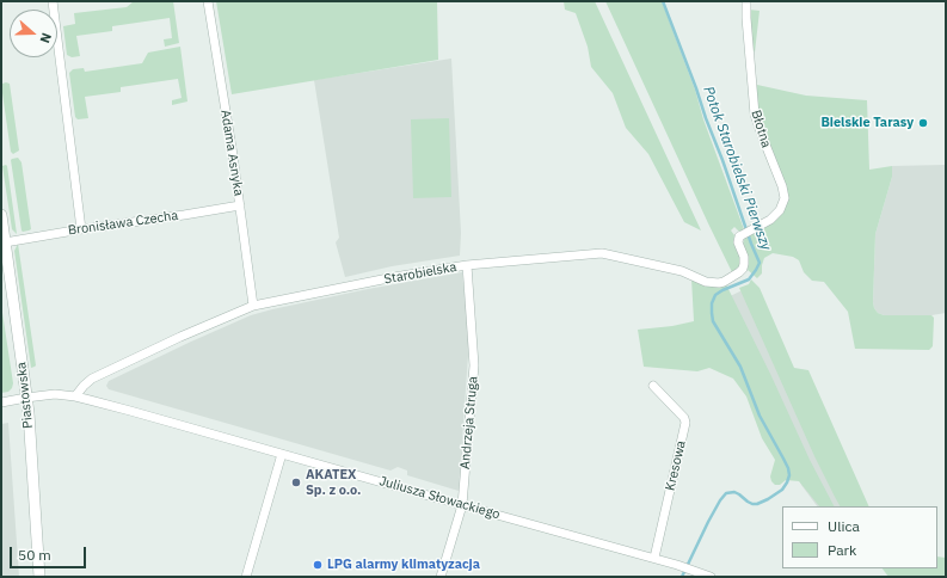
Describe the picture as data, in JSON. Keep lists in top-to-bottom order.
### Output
{
  "streets": {
    "street": [
      "Błotna",
      "Adama Asnyka",
      "Bronisława Czecha",
      "Starobielska",
      "Piastowska",
      "Andrzeja Struga",
      "Kresowa",
      "Juliusza Słowackiego"
    ]
  },
  "crossings": [
    ["Błotna", "Starobielska"],
    ["Adama Asnyka", "Bronisława Czecha"],
    ["Adama Asnyka", "Starobielska"],
    ["Bronisława Czecha", "Piastowska"],
    ["Starobielska", "Andrzeja Struga"],
    ["Starobielska", "Juliusza Słowackiego"],
    ["Piastowska", "Juliusza Słowackiego"],
    ["Andrzeja Struga", "Juliusza Słowackiego"],
    ["Kresowa", "Juliusza Słowackiego"]
  ],
  "water": ["Potok Starobielski Pierwszy"],
  "places": ["Bielskie Tarasy", "AKATEX Sp. z o.o.", "LPG alarmy klimatyzacja"],
  "legend": ["Ulica", "Park"],
  "scale_bar": "50 m",
  "north": "right"
}
